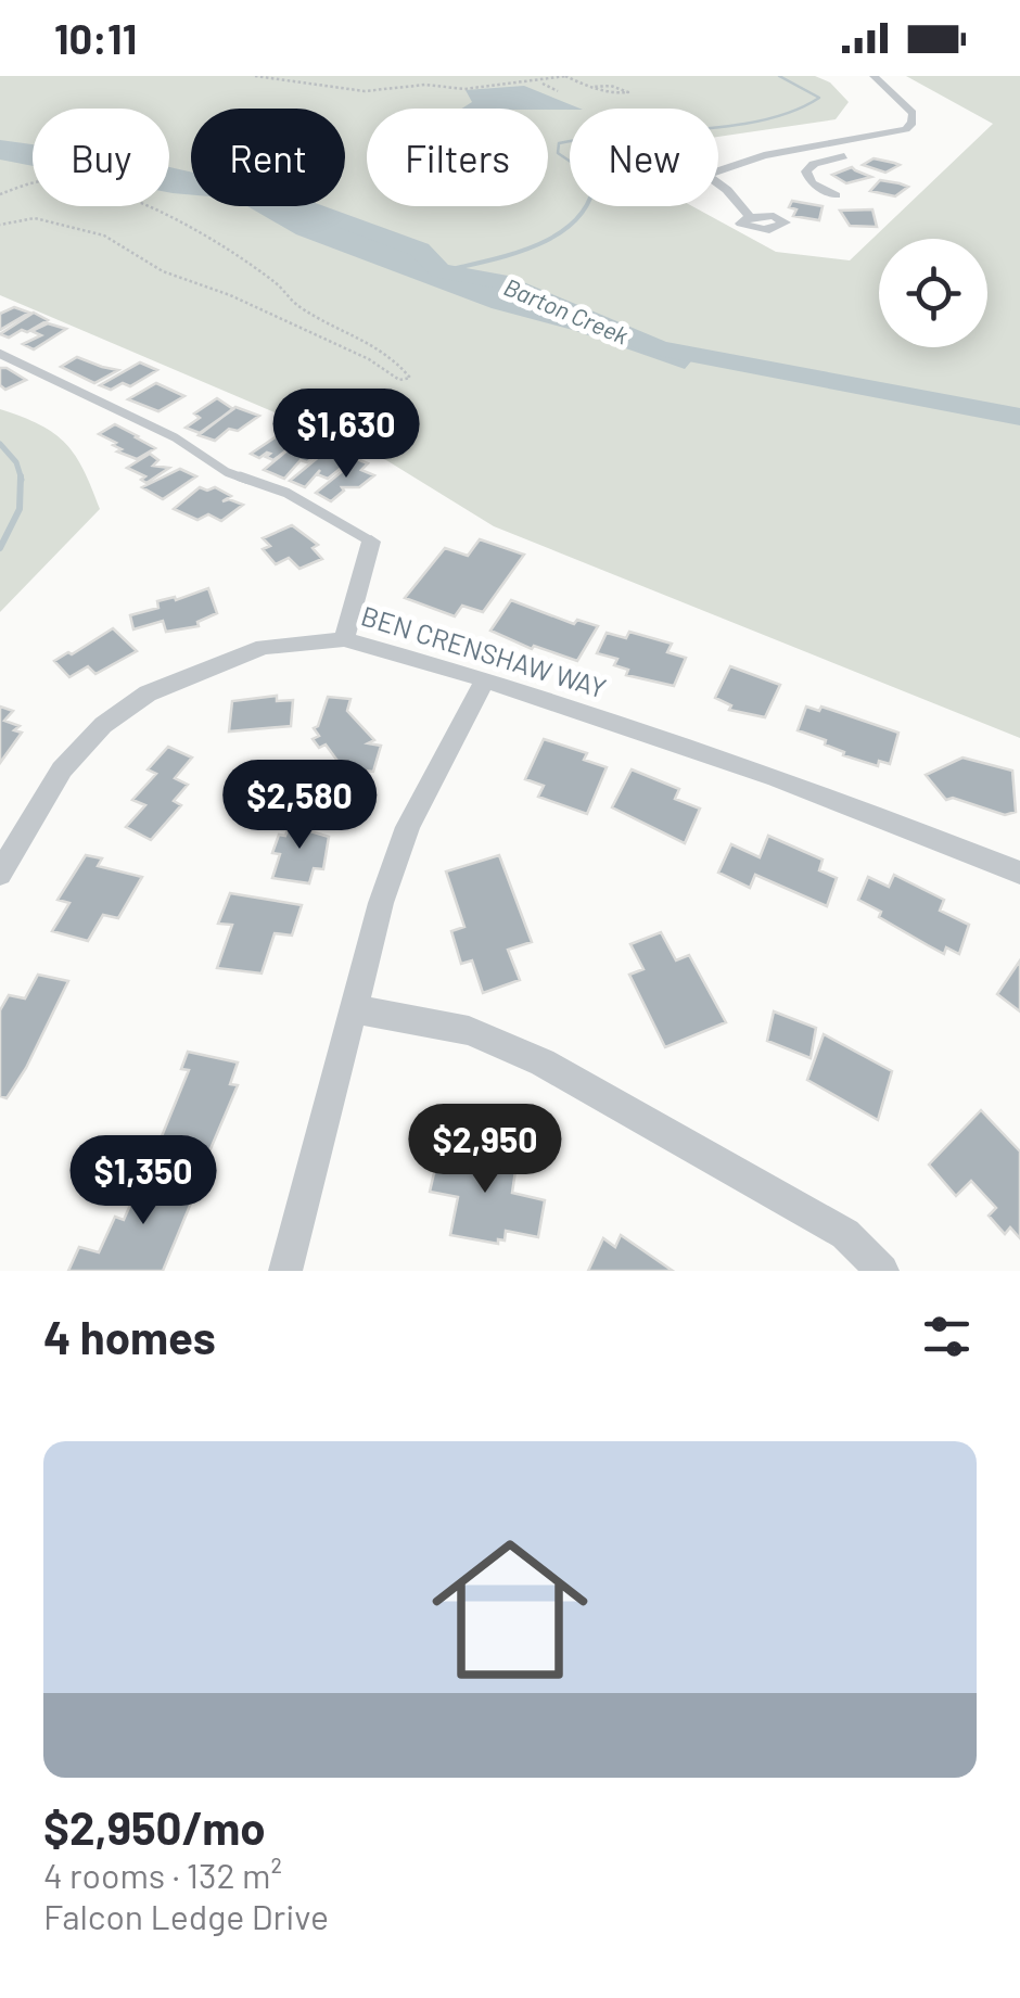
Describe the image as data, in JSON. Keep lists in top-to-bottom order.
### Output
{
  "streets": {
    "street": ["BEN CRENSHAW WAY"]
  },
  "water": ["Barton Creek"],
  "page": {
    "status": "10:11",
    "chip": [
      "Buy",
      "Rent",
      "Filters",
      "New"
    ],
    "price": [
      "$1,630",
      "$2,580",
      "$2,950",
      "$1,350"
    ],
    "heading": "4 homes",
    "list": [
      {
        "name": "$2,950/mo",
        "note": "4 rooms · 132 m² · Falcon Ledge Drive"
      }
    ]
  }
}
